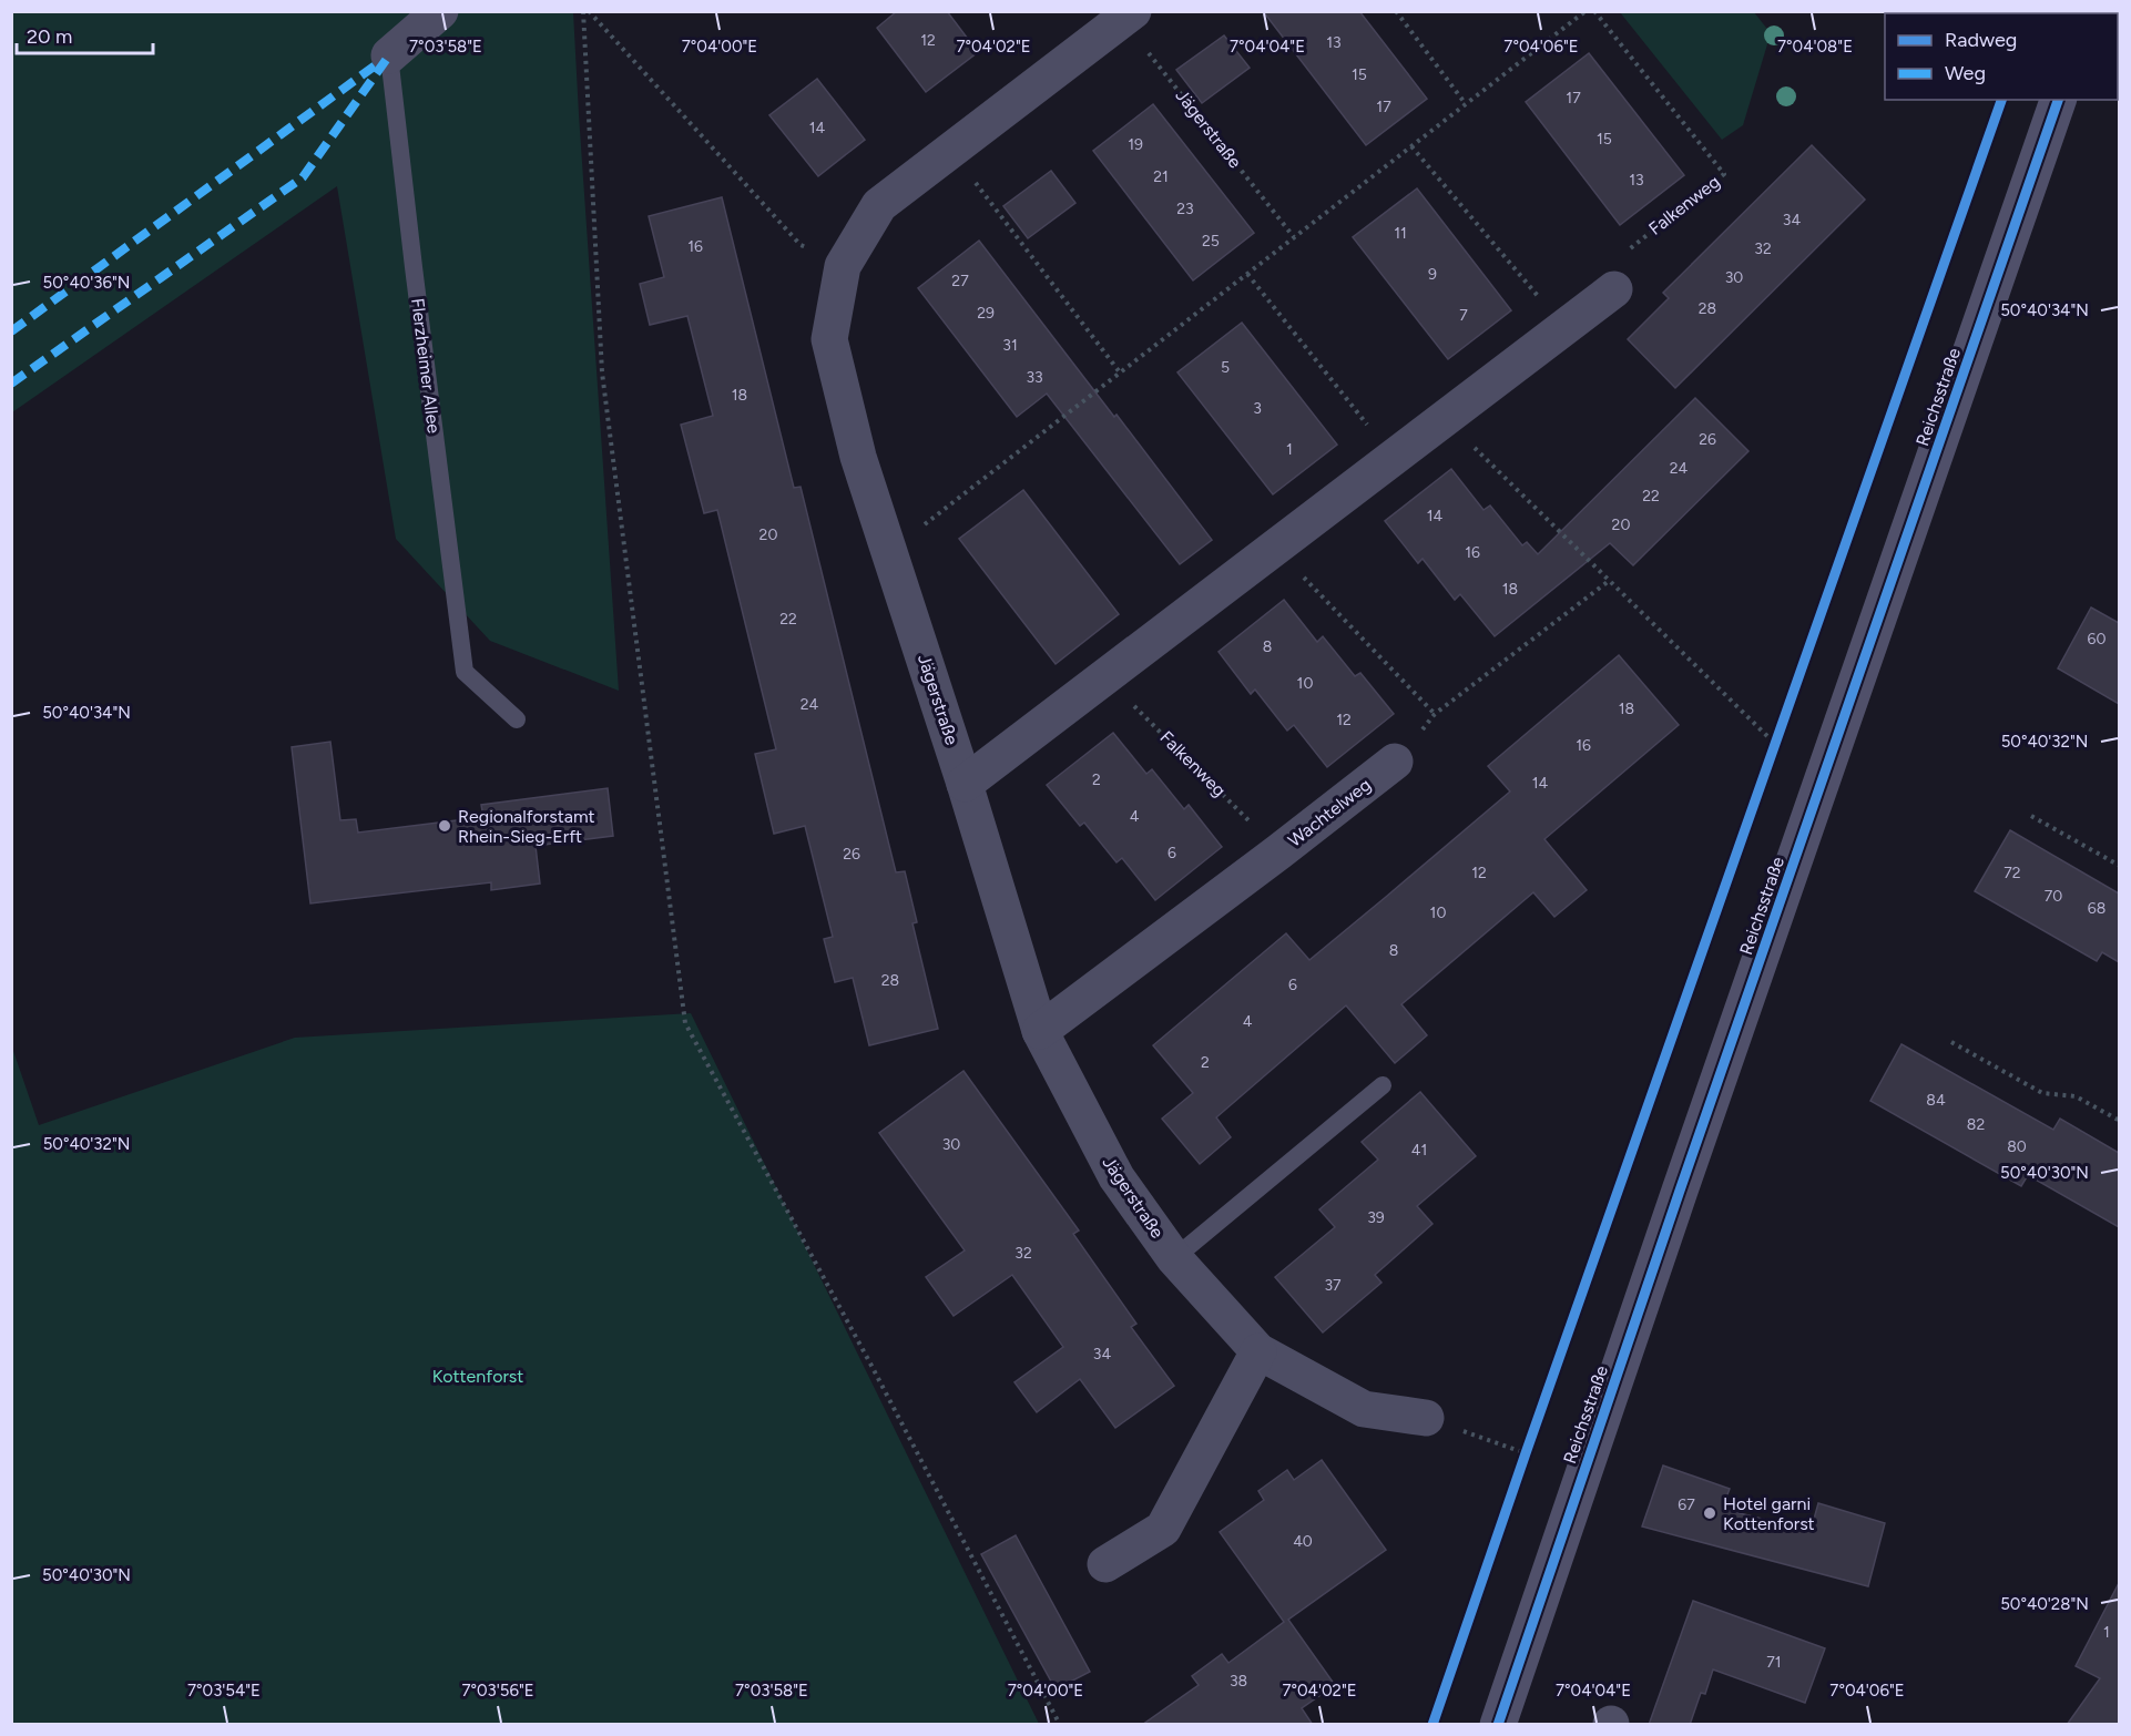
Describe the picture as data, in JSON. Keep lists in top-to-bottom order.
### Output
{
  "streets": {
    "main road": ["Reichsstraße"],
    "street": ["Jägerstraße", "Flerzheimer Allee", "Wachtelweg"],
    "path": ["Falkenweg"]
  },
  "crossings": [
    ["Jägerstraße", "Wachtelweg"],
    ["Falkenweg", "Wachtelweg"]
  ],
  "parks": ["Kottenforst"],
  "places": ["Regionalforstamt Rhein-Sieg-Erft", "Hotel garni Kottenforst"],
  "house_numbers": [
    "12",
    "13",
    "15",
    "17",
    "17",
    "14",
    "15",
    "19",
    "21",
    "13",
    "23",
    "34",
    "11",
    "25",
    "16",
    "32",
    "9",
    "30",
    "27",
    "28",
    "29",
    "7",
    "31",
    "5",
    "33",
    "18",
    "3",
    "26",
    "1",
    "24",
    "22",
    "14",
    "20",
    "20",
    "16",
    "18",
    "22",
    "60",
    "8",
    "10",
    "24",
    "18",
    "12",
    "16",
    "2",
    "14",
    "4",
    "6",
    "26",
    "12",
    "72",
    "70",
    "68",
    "10",
    "8",
    "28",
    "6",
    "4",
    "2",
    "84",
    "82",
    "30",
    "80",
    "41",
    "39",
    "32",
    "37",
    "34",
    "67",
    "40",
    "1",
    "71",
    "38"
  ],
  "legend": ["Radweg", "Weg"],
  "scale_bar": "20 m",
  "coordinates": [
    "7°03'58\"E",
    "7°04'00\"E",
    "7°04'02\"E",
    "7°04'04\"E",
    "7°04'06\"E",
    "7°04'08\"E",
    "50°40'36\"N",
    "50°40'34\"N",
    "50°40'32\"N",
    "50°40'30\"N",
    "50°40'28\"N",
    "7°03'54\"E",
    "7°03'56\"E"
  ]
}
